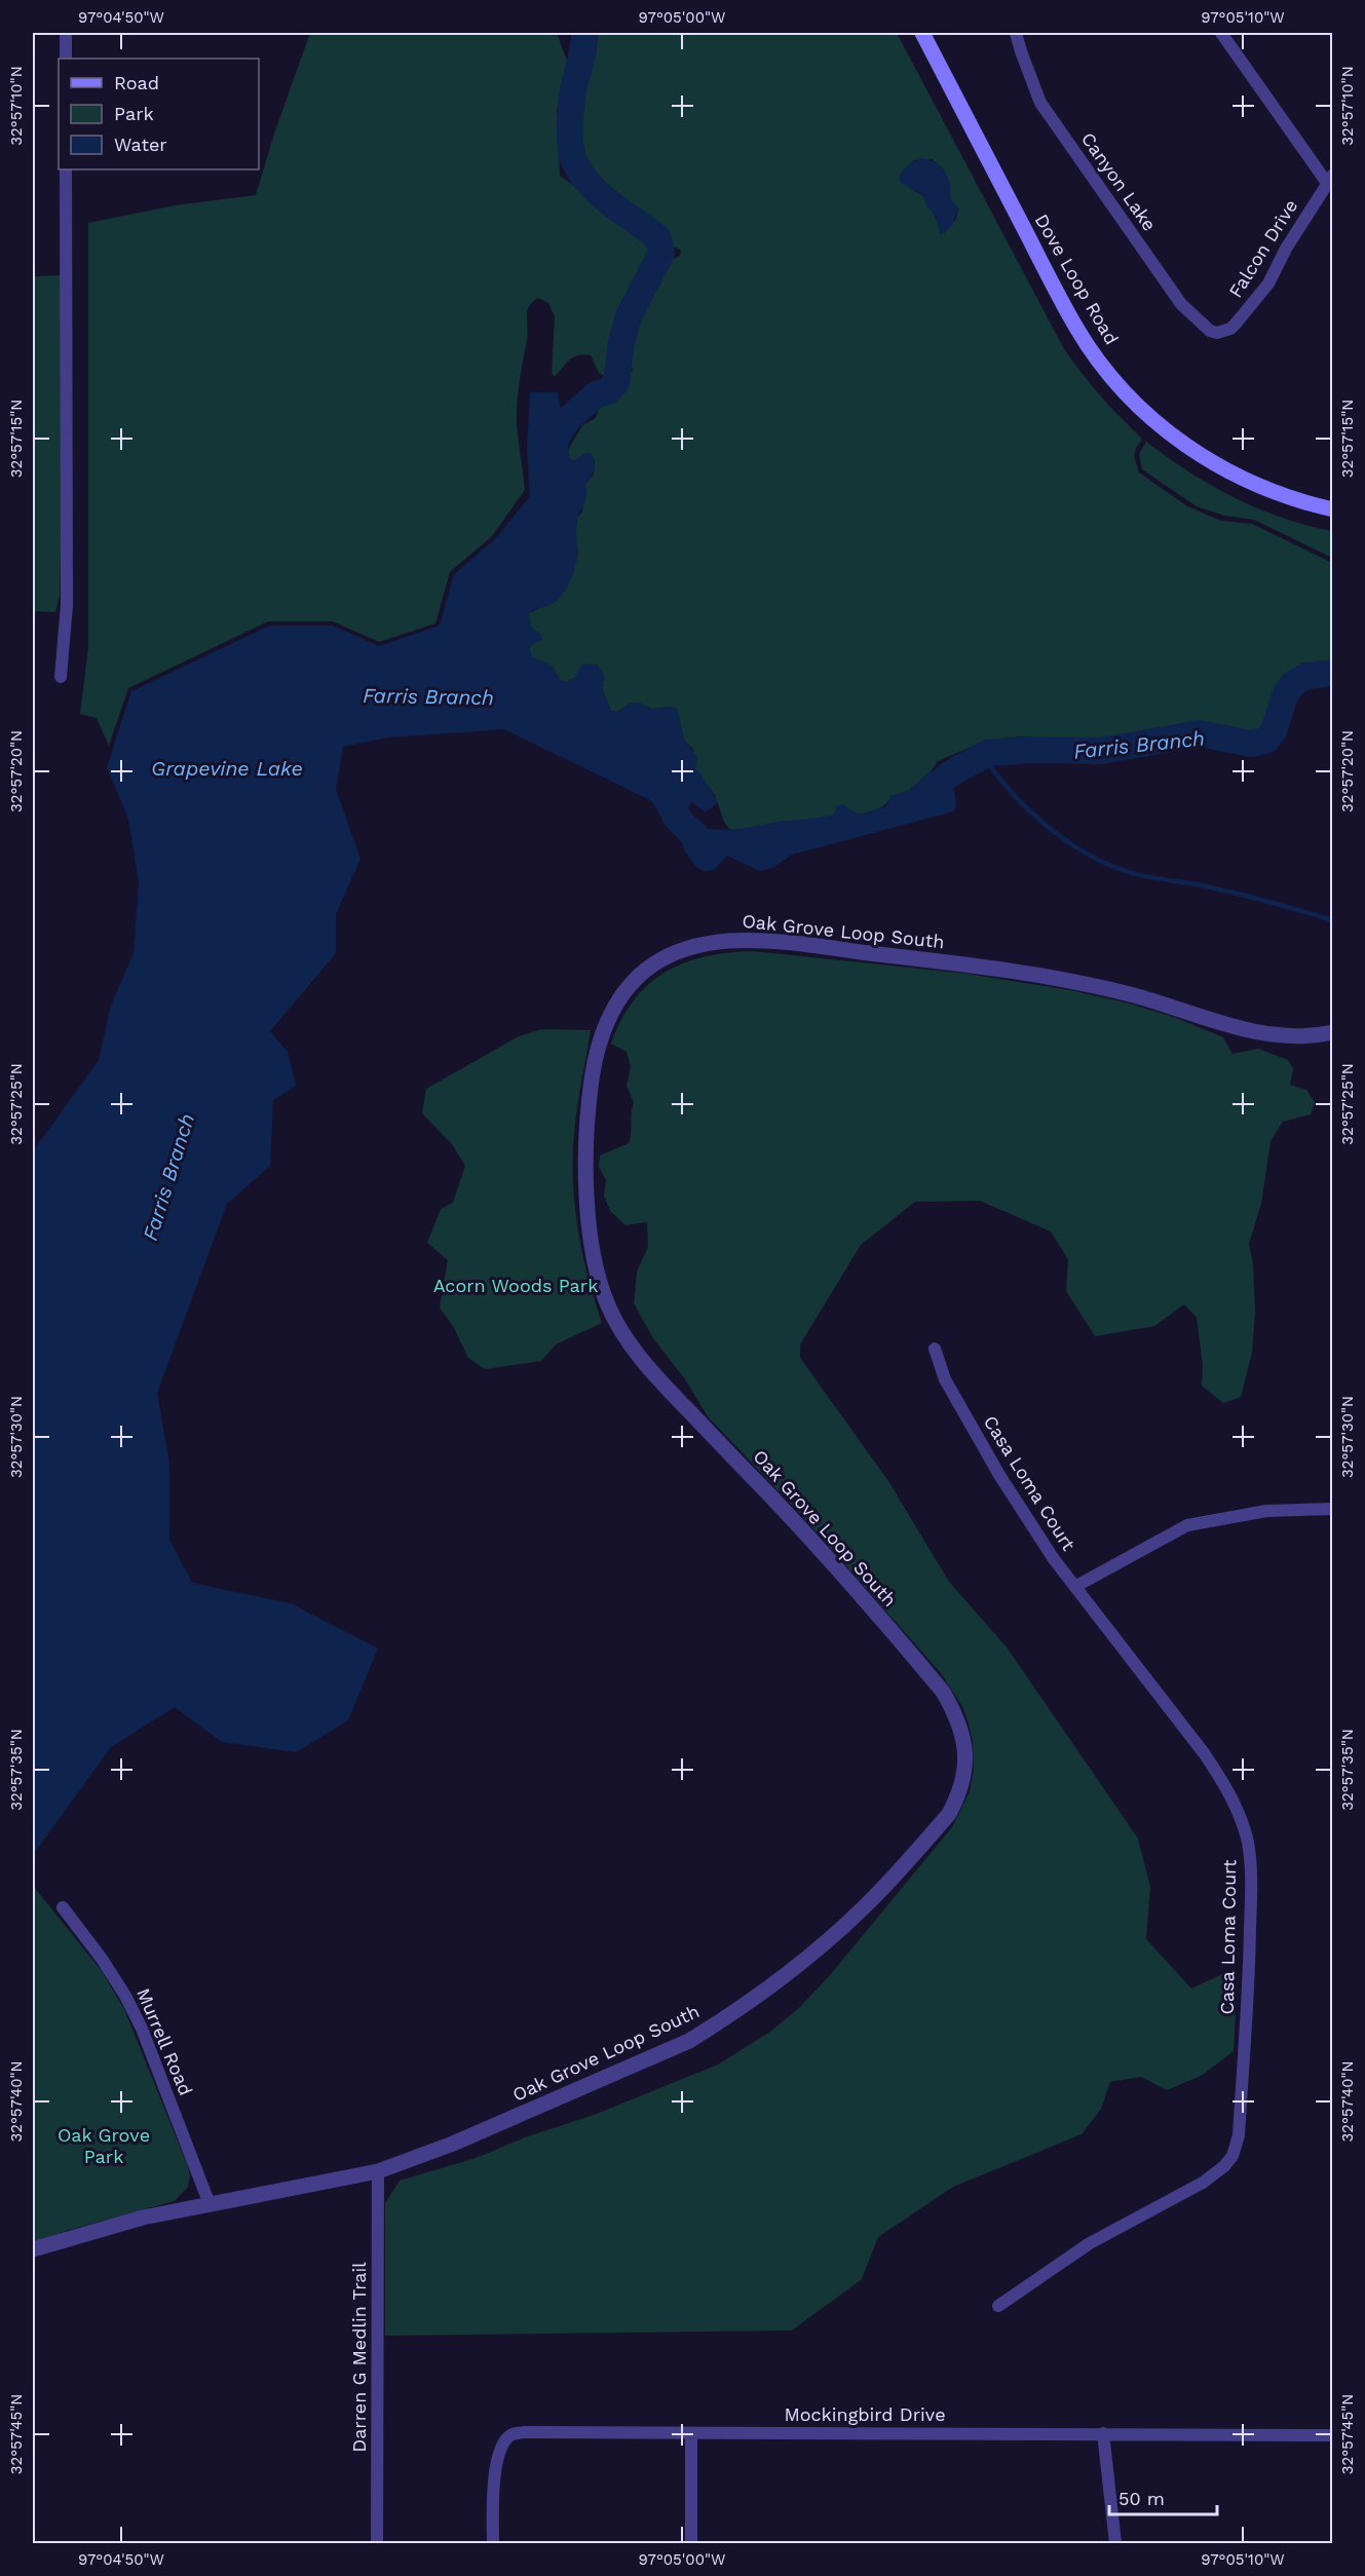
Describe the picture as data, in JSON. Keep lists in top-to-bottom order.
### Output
{
  "streets": {
    "main road": ["Dove Loop Road"],
    "street": [
      "Canyon Lake",
      "Falcon Drive",
      "Oak Grove Loop South",
      "Casa Loma Court",
      "Murrell Road",
      "Darren G Medlin Trail",
      "Mockingbird Drive"
    ]
  },
  "crossings": [
    ["Canyon Lake", "Falcon Drive"],
    ["Oak Grove Loop South", "Murrell Road"],
    ["Oak Grove Loop South", "Darren G Medlin Trail"]
  ],
  "water": ["Farris Branch", "Grapevine Lake"],
  "parks": ["Acorn Woods Park", "Oak Grove Park"],
  "legend": ["Road", "Park", "Water"],
  "scale_bar": "50 m",
  "coordinates": [
    "97°04'50\"W",
    "97°05'00\"W",
    "97°05'10\"W",
    "32°57'10\"N",
    "32°57'15\"N",
    "32°57'20\"N",
    "32°57'25\"N",
    "32°57'30\"N",
    "32°57'35\"N",
    "32°57'40\"N",
    "32°57'45\"N"
  ]
}
